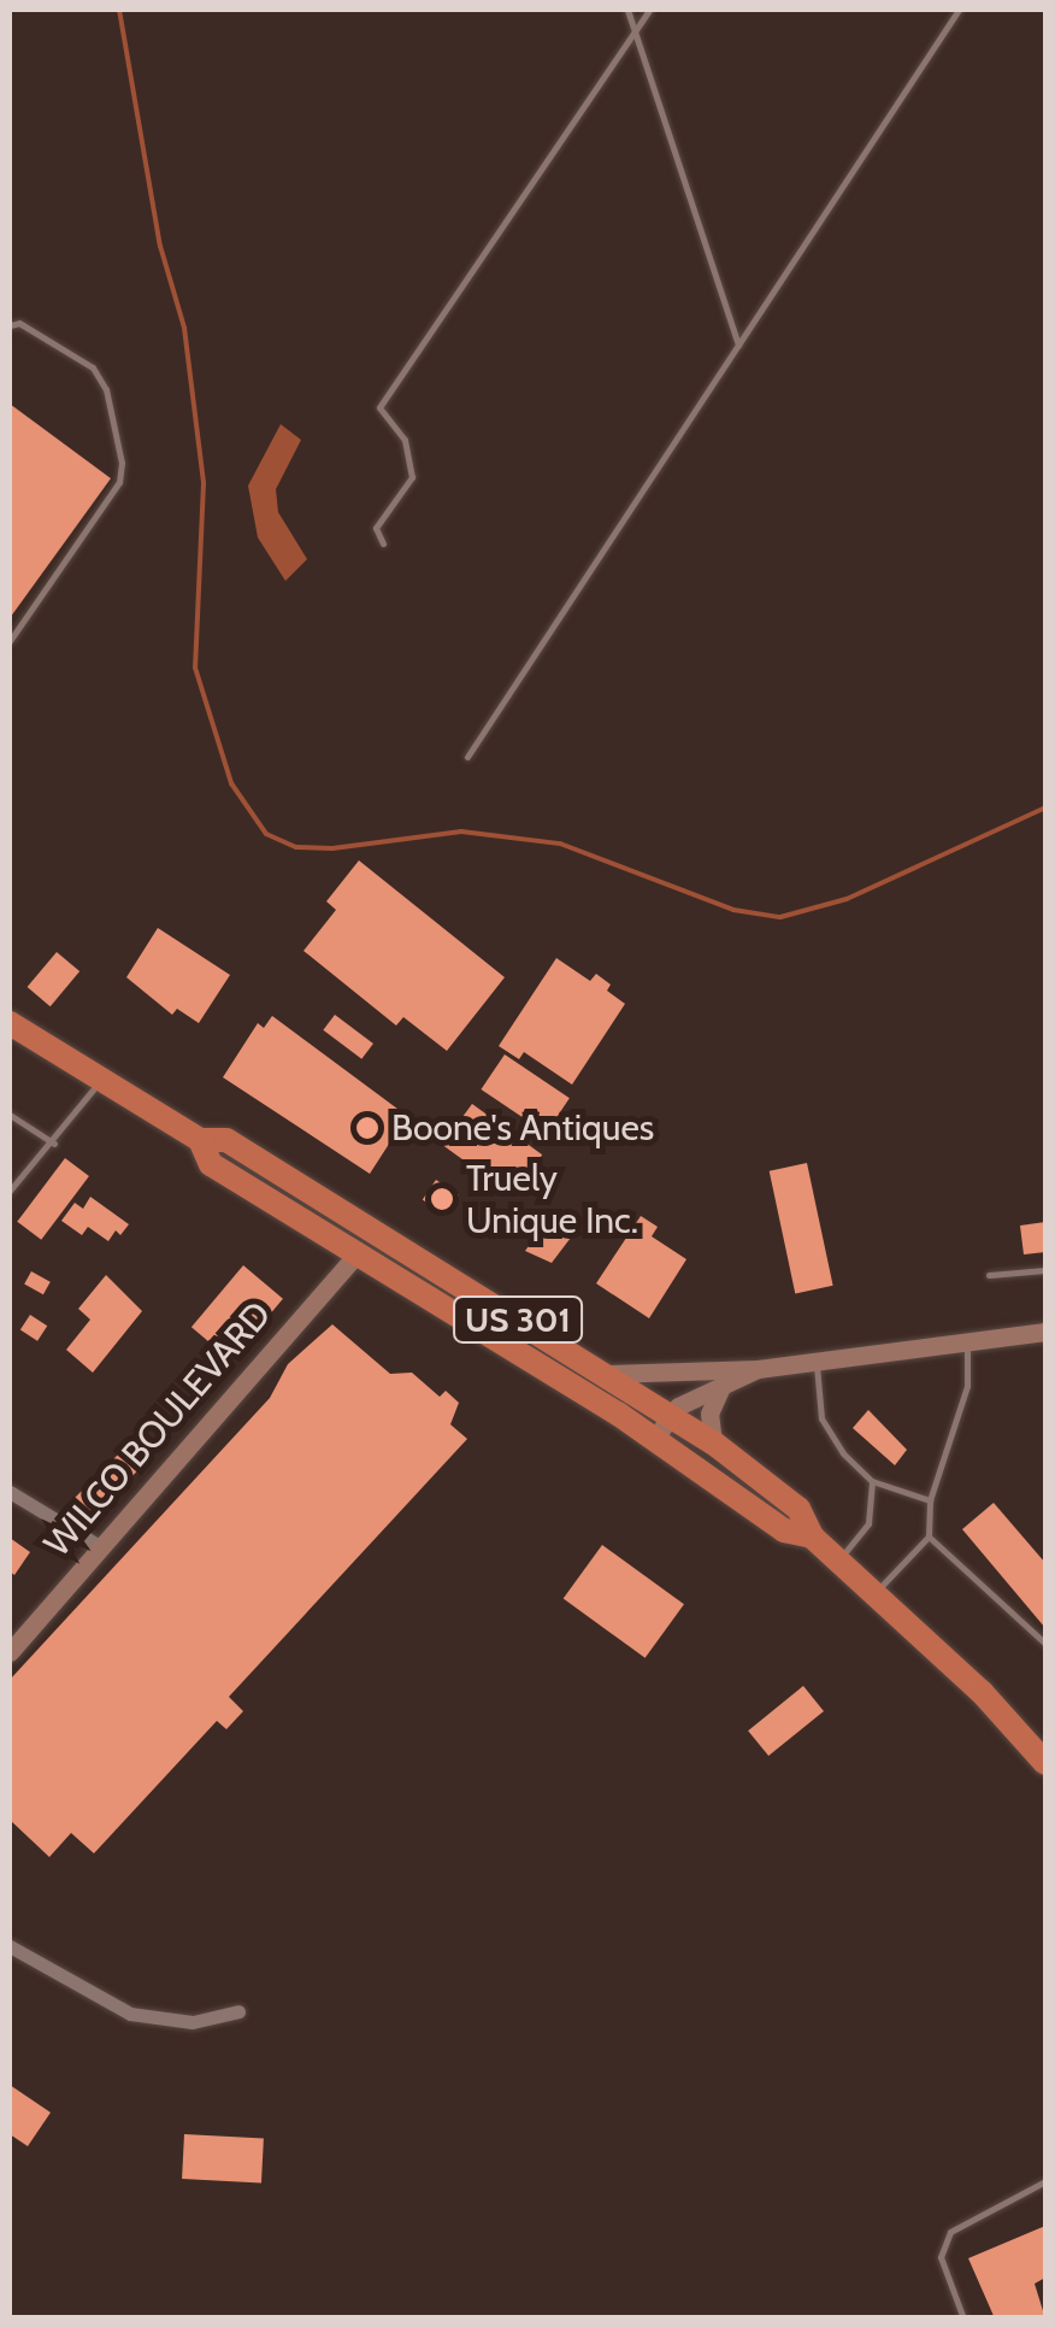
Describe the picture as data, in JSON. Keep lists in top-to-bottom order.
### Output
{
  "streets": {
    "highway": ["US 301"],
    "street": ["WILCO BOULEVARD"]
  },
  "crossings": [
    ["US 301", "WILCO BOULEVARD"]
  ],
  "places": ["Boone's Antiques", "Truely Unique Inc."]
}
